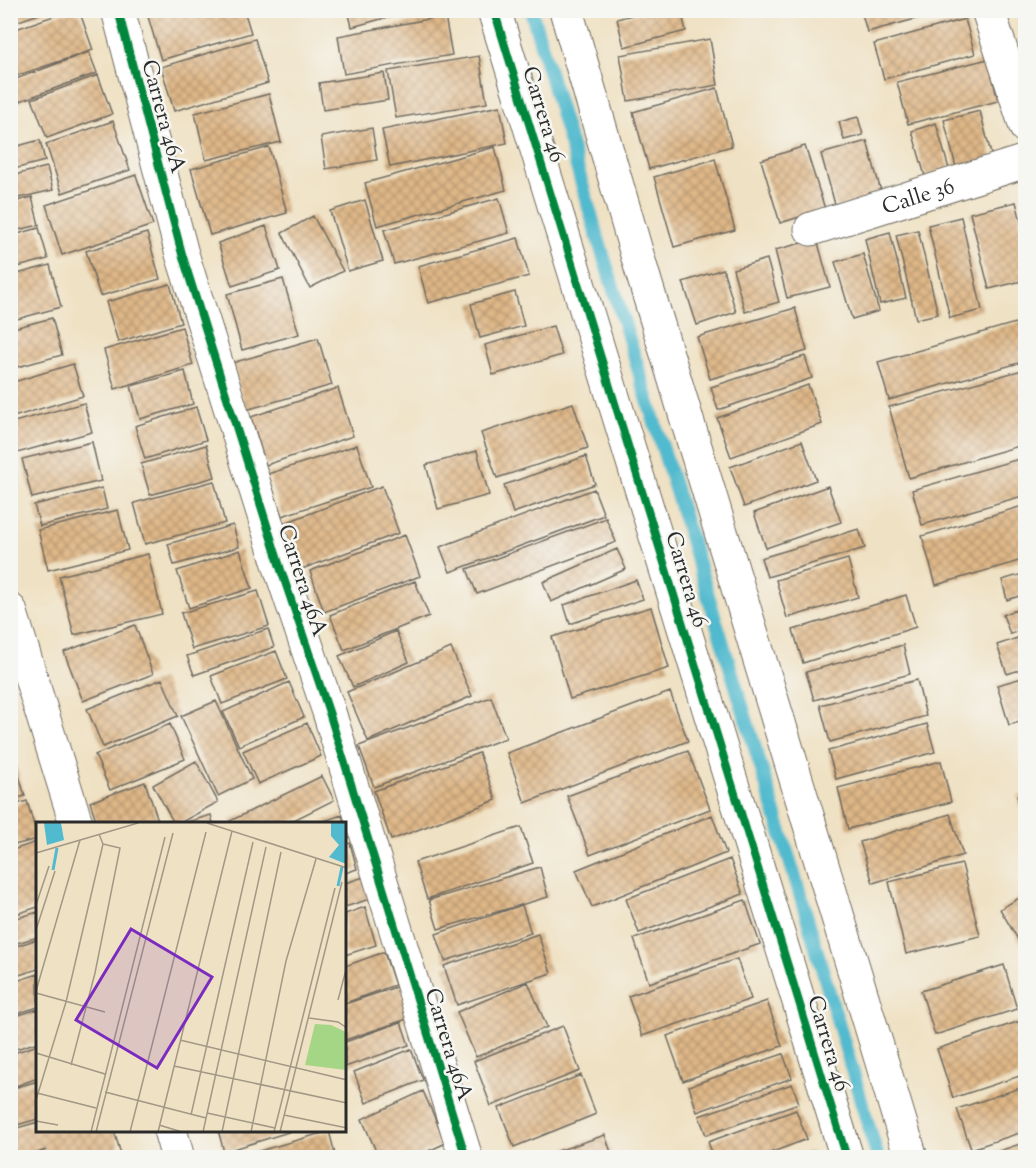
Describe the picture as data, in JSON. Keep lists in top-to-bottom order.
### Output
{
  "streets": {
    "street": ["Carrera 46", "Carrera 46A", "Calle 36"]
  }
}
